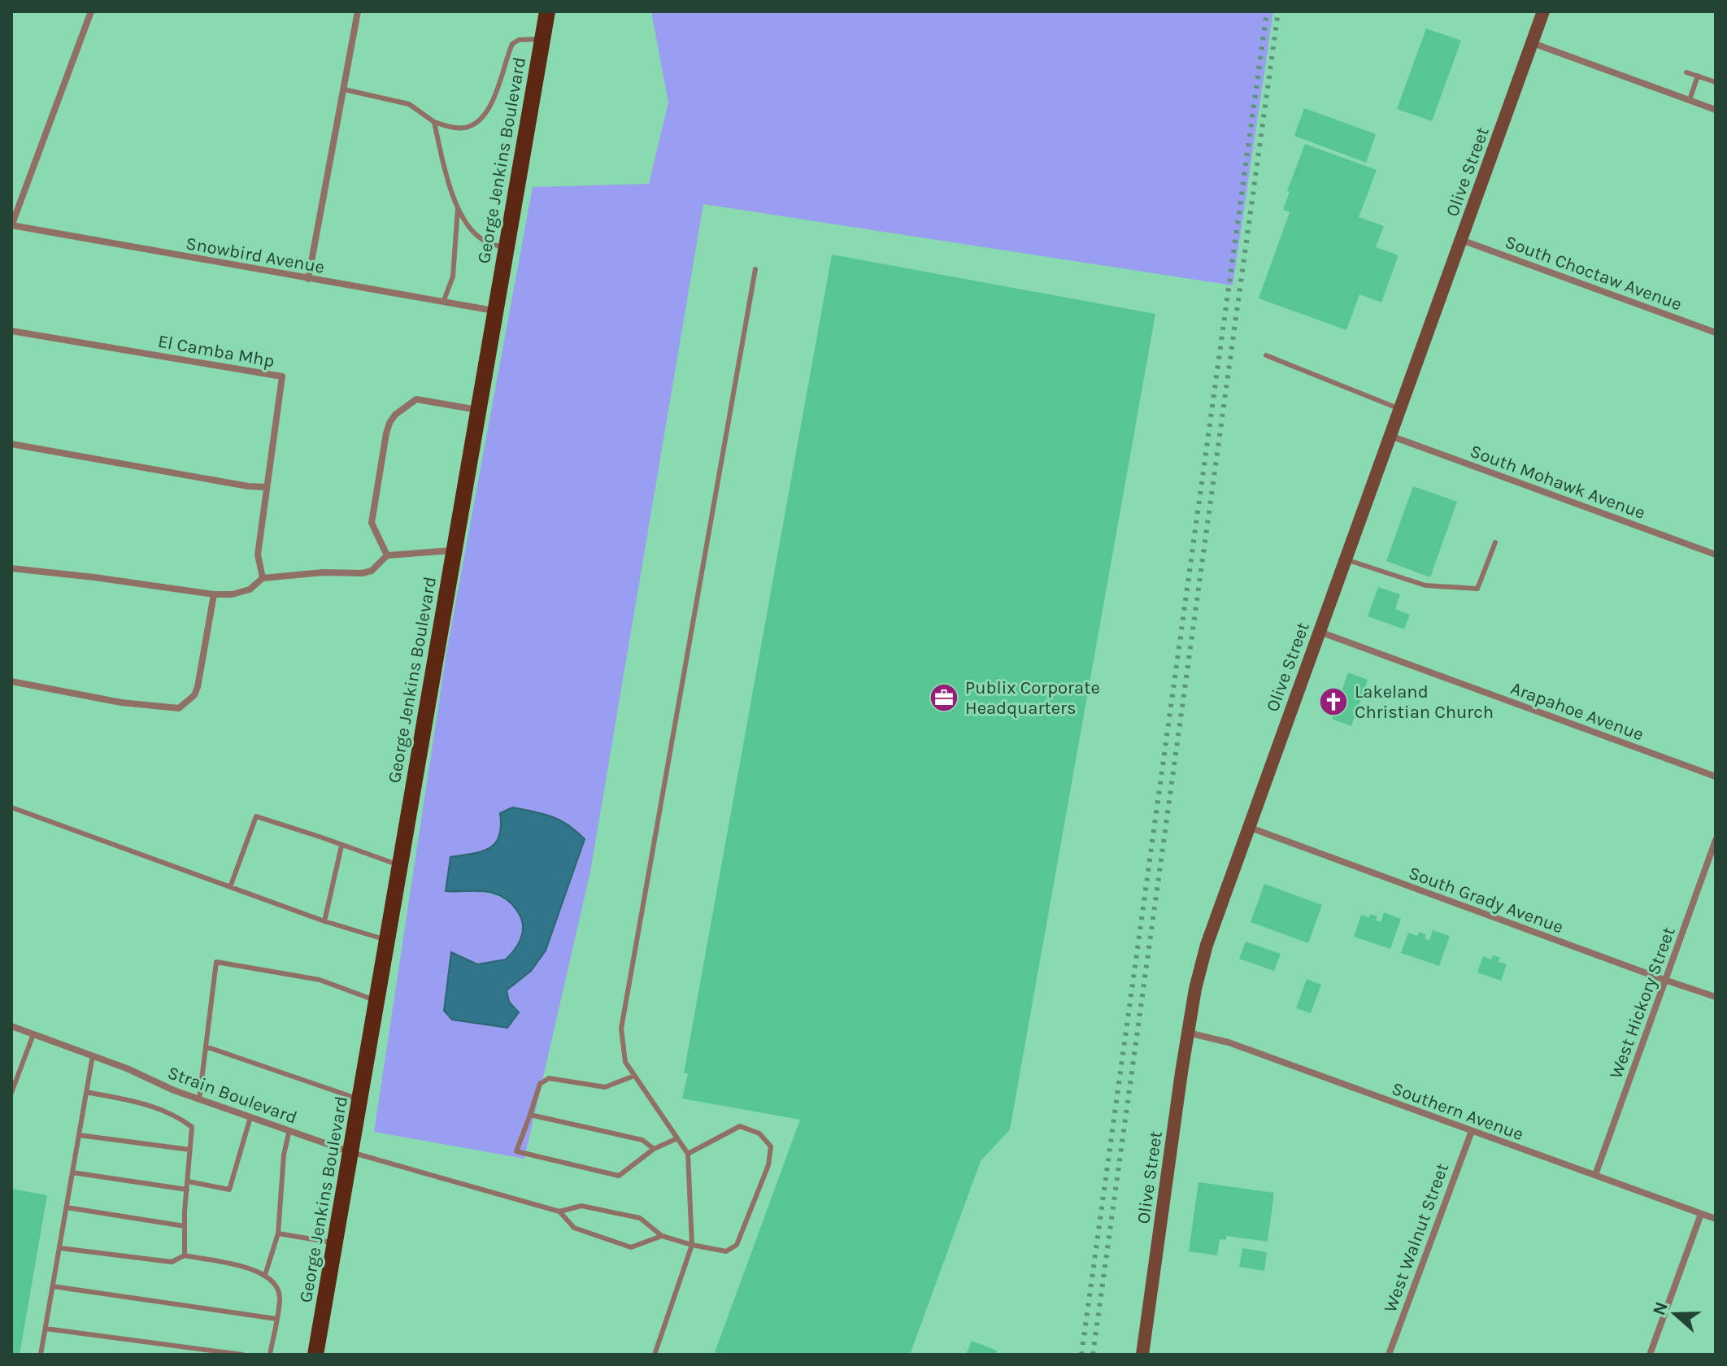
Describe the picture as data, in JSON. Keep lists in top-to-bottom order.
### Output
{
  "streets": {
    "main road": ["George Jenkins Boulevard", "Olive Street"],
    "street": [
      "Snowbird Avenue",
      "South Choctaw Avenue",
      "El Camba Mhp",
      "South Mohawk Avenue",
      "Arapahoe Avenue",
      "South Grady Avenue",
      "West Hickory Street",
      "Strain Boulevard",
      "Southern Avenue",
      "West Walnut Street"
    ]
  },
  "crossings": [
    ["George Jenkins Boulevard", "Snowbird Avenue"],
    ["George Jenkins Boulevard", "Strain Boulevard"],
    ["Olive Street", "South Choctaw Avenue"],
    ["Olive Street", "South Mohawk Avenue"],
    ["Olive Street", "Arapahoe Avenue"],
    ["Olive Street", "South Grady Avenue"],
    ["Olive Street", "Southern Avenue"],
    ["South Grady Avenue", "West Hickory Street"],
    ["West Hickory Street", "Southern Avenue"],
    ["Southern Avenue", "West Walnut Street"]
  ],
  "places": {
    "office": ["Publix Corporate Headquarters"],
    "church": ["Lakeland Christian Church"]
  },
  "north": "left"
}
